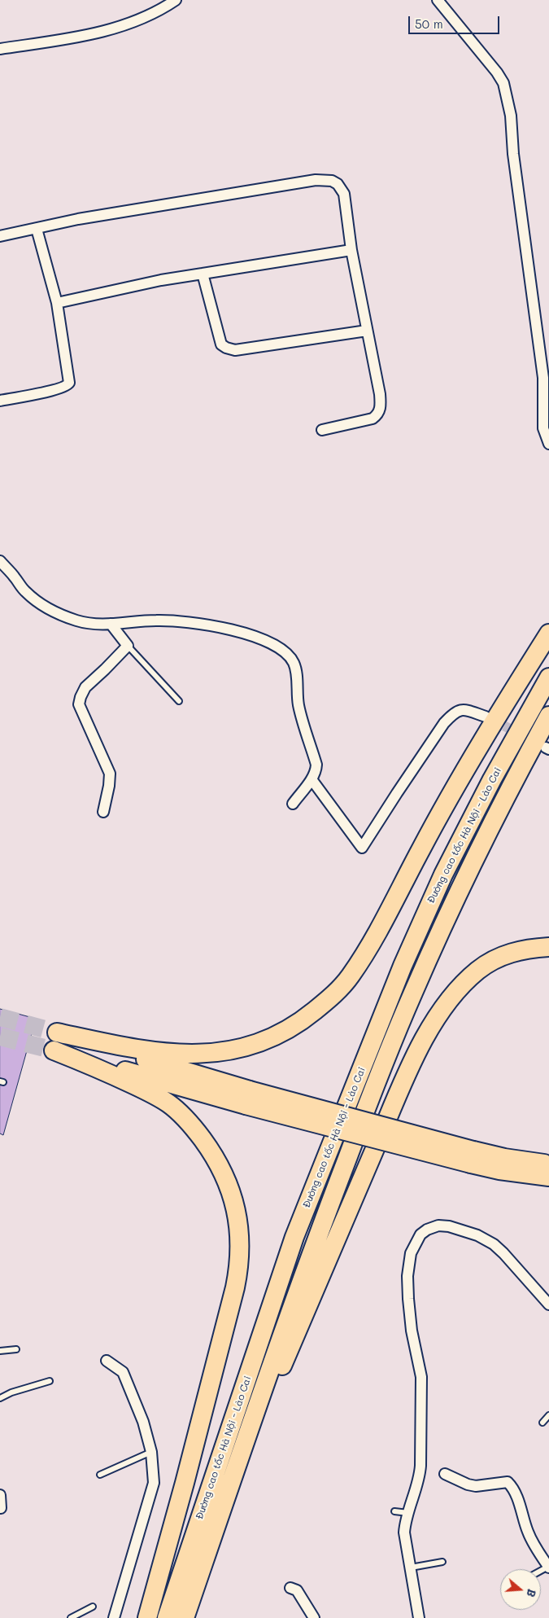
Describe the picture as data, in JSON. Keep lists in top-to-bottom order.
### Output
{
  "streets": {
    "highway": ["Đường cao tốc Hà Nội - Lào Cai"]
  },
  "scale_bar": "50 m",
  "north": "right"
}
